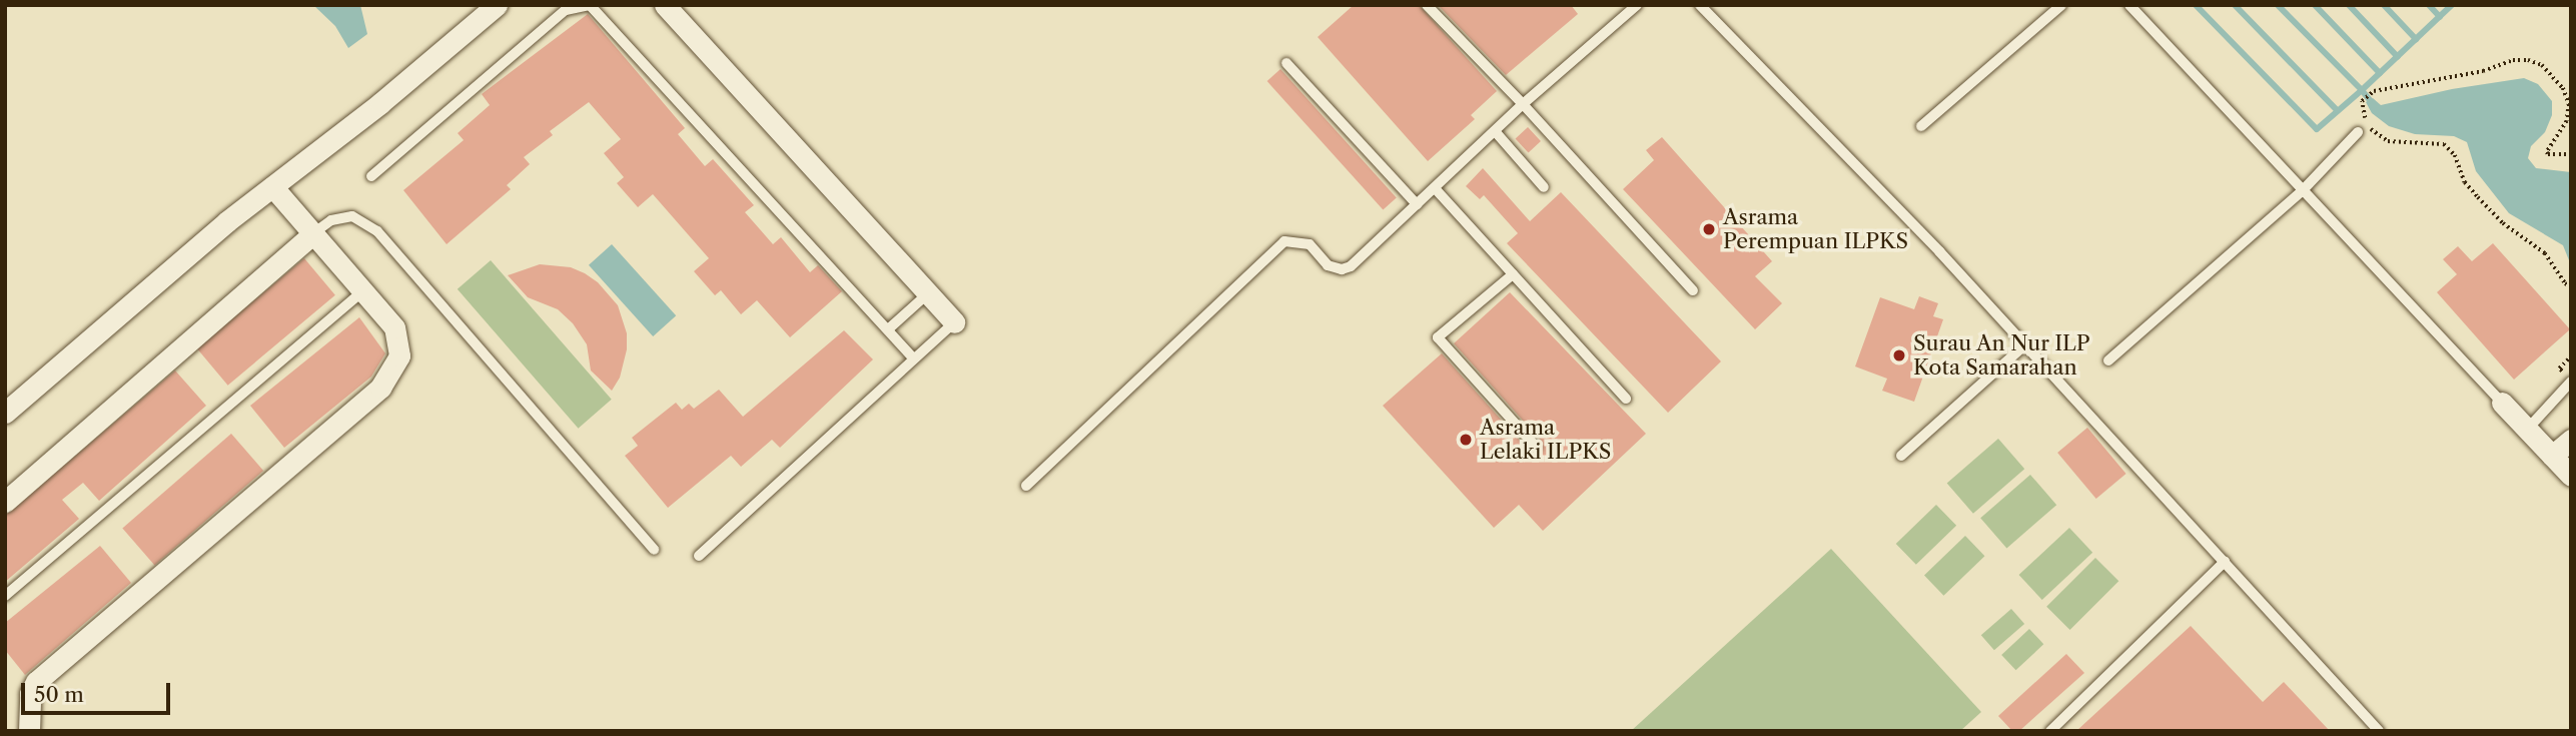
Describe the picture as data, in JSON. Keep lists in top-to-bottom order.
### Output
{
  "places": ["Asrama Perempuan ILPKS", "Surau An Nur ILP Kota Samarahan", "Asrama Lelaki ILPKS"],
  "scale_bar": "50 m"
}
